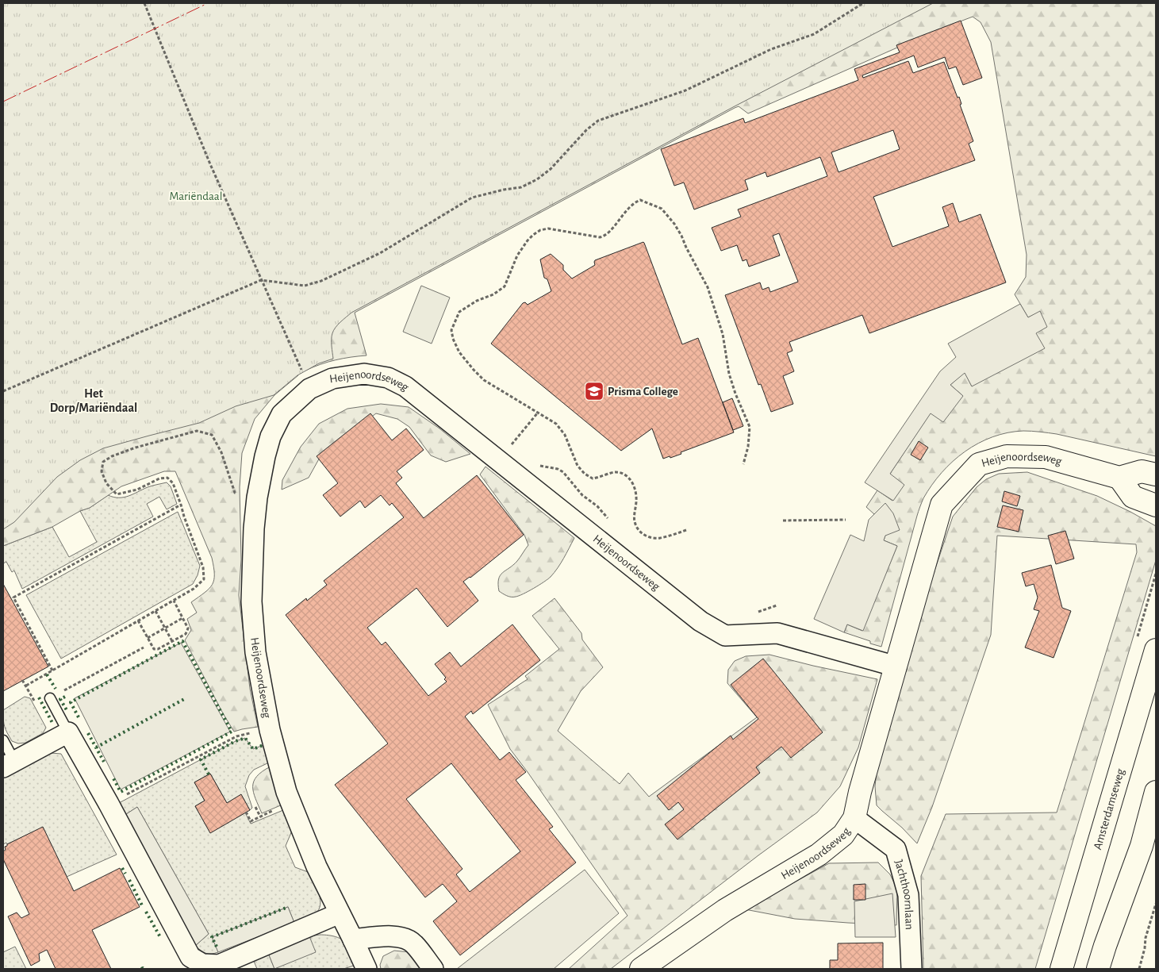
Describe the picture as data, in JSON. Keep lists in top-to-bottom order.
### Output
{
  "streets": {
    "street": ["Heijenoordseweg", "Amsterdamseweg", "Jachthoornlaan"]
  },
  "crossings": [
    ["Heijenoordseweg", "Jachthoornlaan"]
  ],
  "districts": ["Het Dorp/Mariëndaal"],
  "parks": ["Mariëndaal"],
  "places": {
    "school or university": ["Prisma College"]
  }
}
